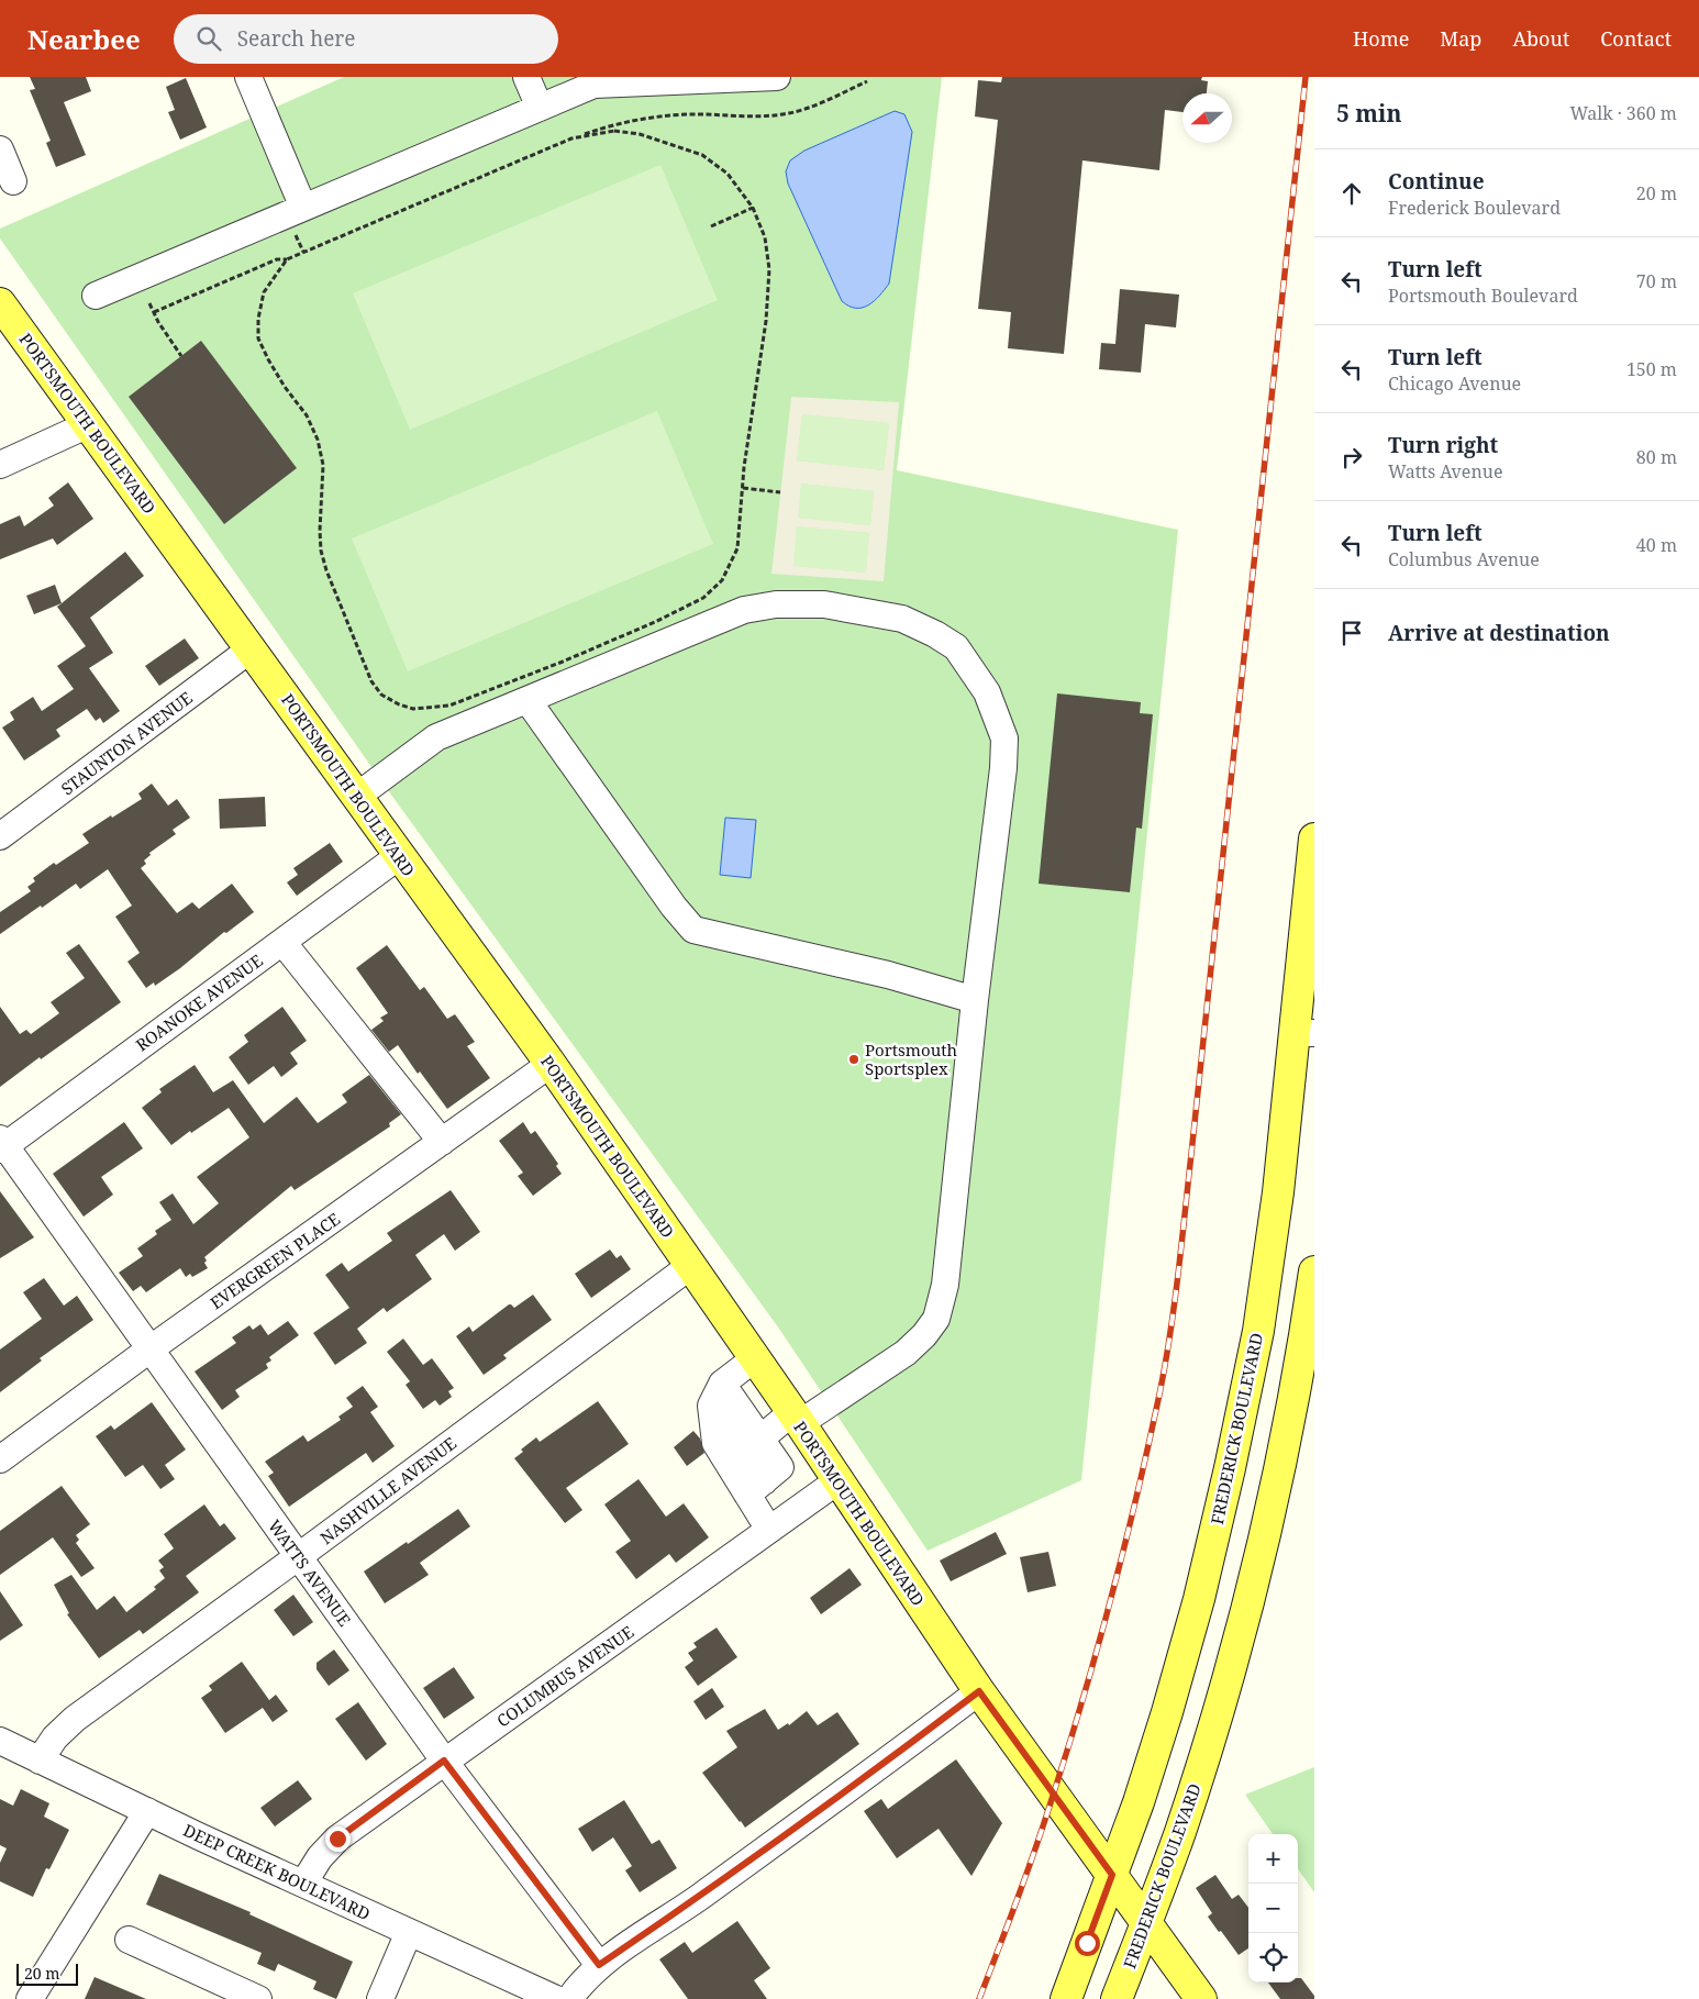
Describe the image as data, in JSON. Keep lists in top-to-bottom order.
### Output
{
  "streets": {
    "main road": ["PORTSMOUTH BOULEVARD", "FREDERICK BOULEVARD"],
    "street": [
      "STAUNTON AVENUE",
      "ROANOKE AVENUE",
      "EVERGREEN PLACE",
      "NASHVILLE AVENUE",
      "WATTS AVENUE",
      "COLUMBUS AVENUE",
      "DEEP CREEK BOULEVARD"
    ]
  },
  "crossings": [
    ["PORTSMOUTH BOULEVARD", "STAUNTON AVENUE"],
    ["PORTSMOUTH BOULEVARD", "ROANOKE AVENUE"],
    ["PORTSMOUTH BOULEVARD", "EVERGREEN PLACE"],
    ["PORTSMOUTH BOULEVARD", "FREDERICK BOULEVARD"],
    ["PORTSMOUTH BOULEVARD", "NASHVILLE AVENUE"],
    ["PORTSMOUTH BOULEVARD", "COLUMBUS AVENUE"],
    ["ROANOKE AVENUE", "WATTS AVENUE"],
    ["EVERGREEN PLACE", "WATTS AVENUE"],
    ["NASHVILLE AVENUE", "WATTS AVENUE"],
    ["NASHVILLE AVENUE", "DEEP CREEK BOULEVARD"],
    ["WATTS AVENUE", "COLUMBUS AVENUE"],
    ["COLUMBUS AVENUE", "DEEP CREEK BOULEVARD"]
  ],
  "places": ["Portsmouth Sportsplex"],
  "scale_bar": "20 m",
  "north": "left",
  "page": {
    "header": "Nearbee",
    "search": "Search here",
    "nav": [
      "Home",
      "Map",
      "About",
      "Contact"
    ],
    "heading": ["5 min", "Walk · 360 m"],
    "list": [
      ["Continue", "Frederick Boulevard", "20 m"],
      ["Turn left", "Portsmouth Boulevard", "70 m"],
      ["Turn left", "Chicago Avenue", "150 m"],
      ["Turn right", "Watts Avenue", "80 m"],
      ["Turn left", "Columbus Avenue", "40 m"],
      "Arrive at destination"
    ],
    "map_buttons": ["+", "−"],
    "scale": "20 m"
  }
}
